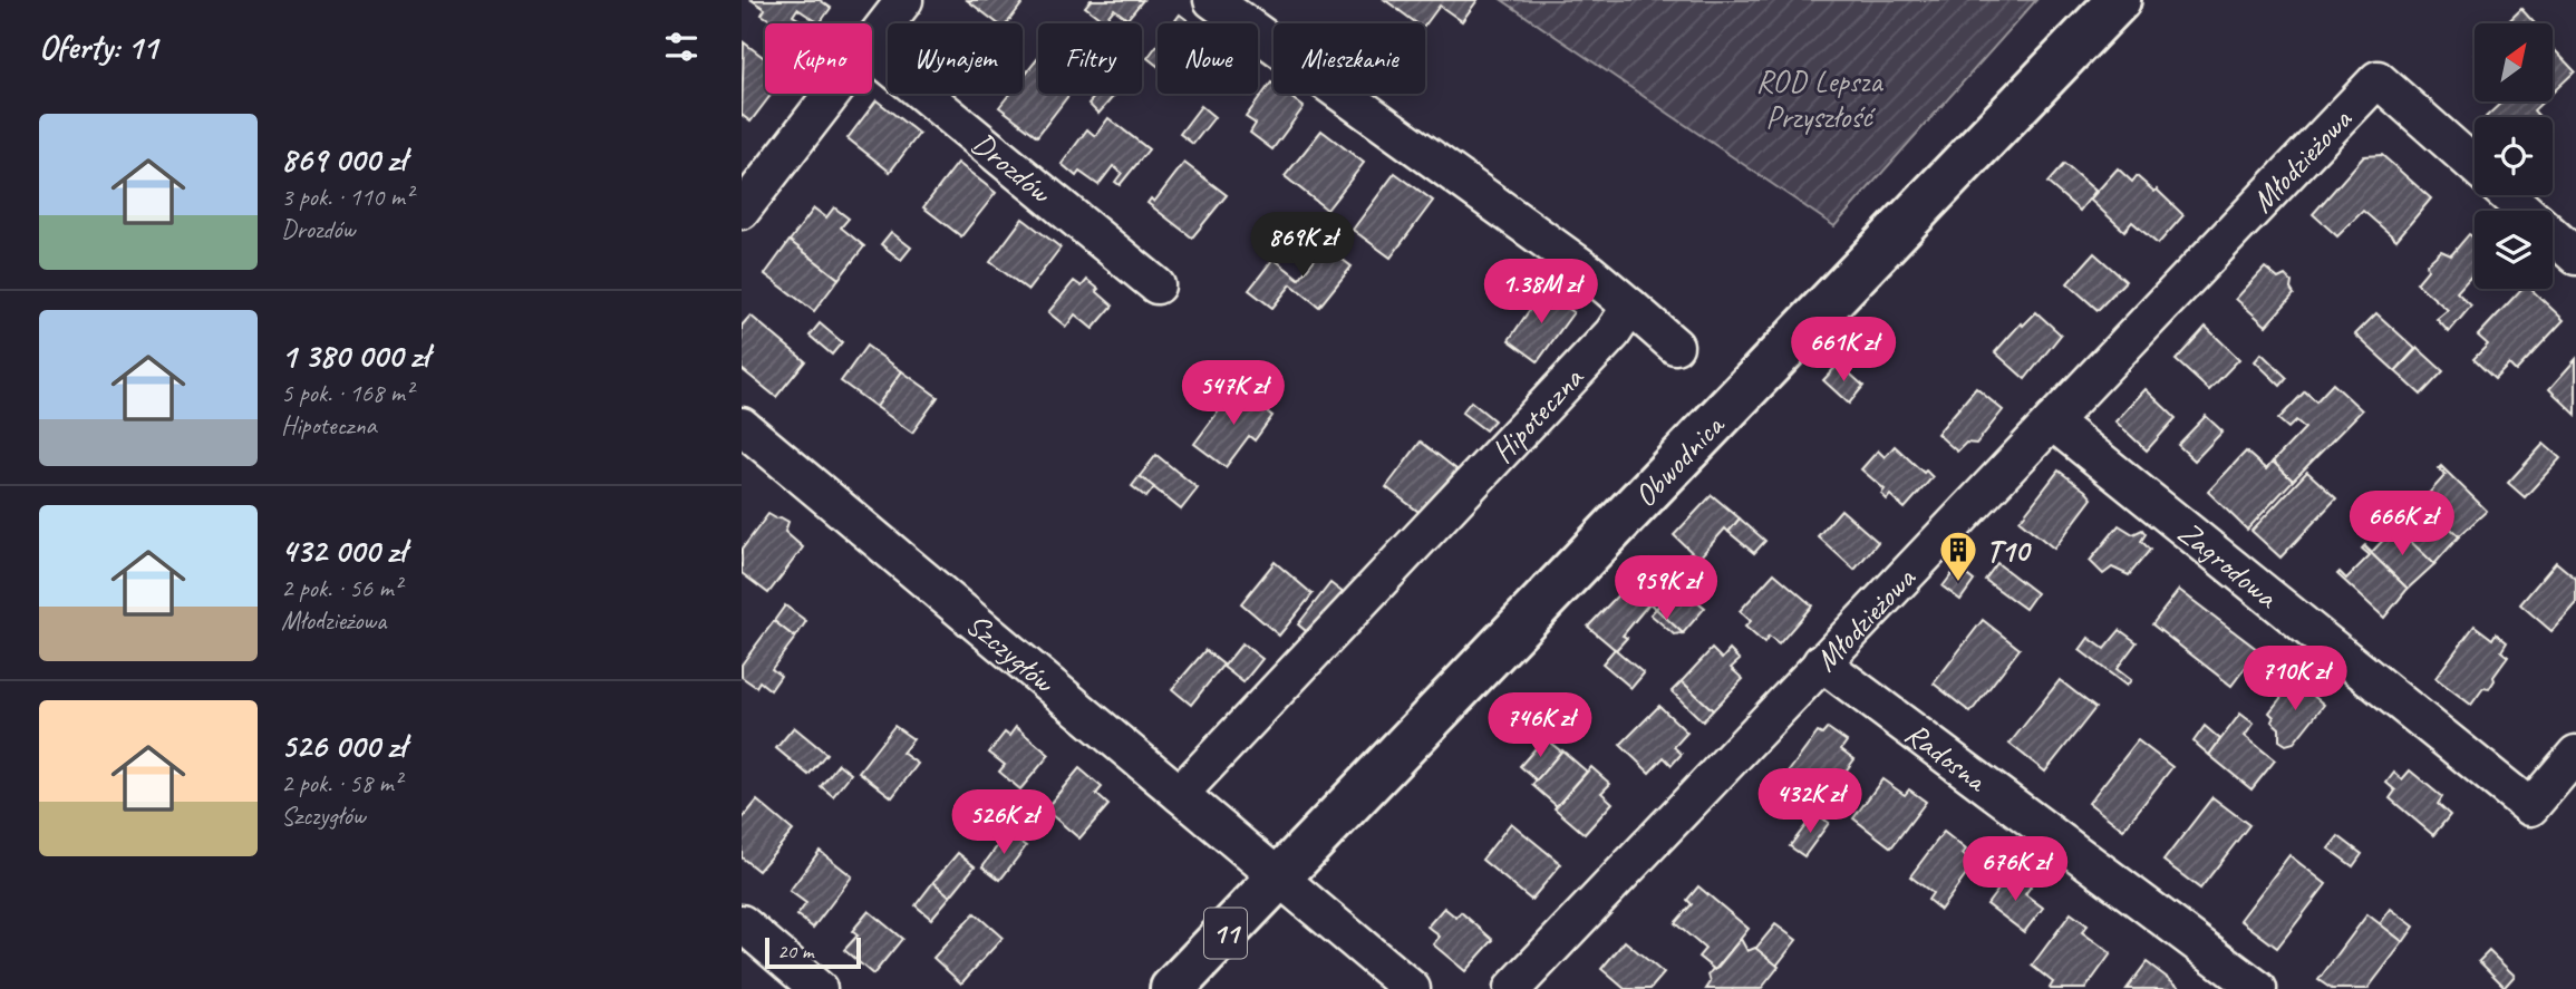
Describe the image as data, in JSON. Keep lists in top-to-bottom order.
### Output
{
  "streets": {
    "highway": ["Obwodnica", "11"],
    "street": [
      "Młodzieżowa",
      "Drozdów",
      "Hipoteczna",
      "Zagrodowa",
      "Szczygłów",
      "Radosna"
    ]
  },
  "crossings": [
    ["Młodzieżowa", "Zagrodowa"],
    ["Młodzieżowa", "Radosna"],
    ["Hipoteczna", "Szczygłów"],
    ["Obwodnica", "Szczygłów"]
  ],
  "parks": ["ROD Lepsza Przyszłość"],
  "places": {
    "building": ["T10"]
  },
  "scale_bar": "20 m",
  "north": "top right",
  "page": {
    "heading": "Oferty: 11",
    "chip": [
      "Kupno",
      "Wynajem",
      "Filtry",
      "Nowe",
      "Mieszkanie"
    ],
    "list": [
      {
        "name": "869 000 zł",
        "note": "3 pok. · 110 m² · Drozdów"
      },
      {
        "name": "1 380 000 zł",
        "note": "5 pok. · 168 m² · Hipoteczna"
      },
      {
        "name": "432 000 zł",
        "note": "2 pok. · 56 m² · Młodzieżowa"
      },
      {
        "name": "526 000 zł",
        "note": "2 pok. · 58 m² · Szczygłów"
      }
    ],
    "price": [
      "869K zł",
      "1.38M zł",
      "661K zł",
      "547K zł",
      "666K zł",
      "959K zł",
      "710K zł",
      "746K zł",
      "432K zł",
      "526K zł",
      "676K zł"
    ],
    "scale": "20 m"
  }
}
